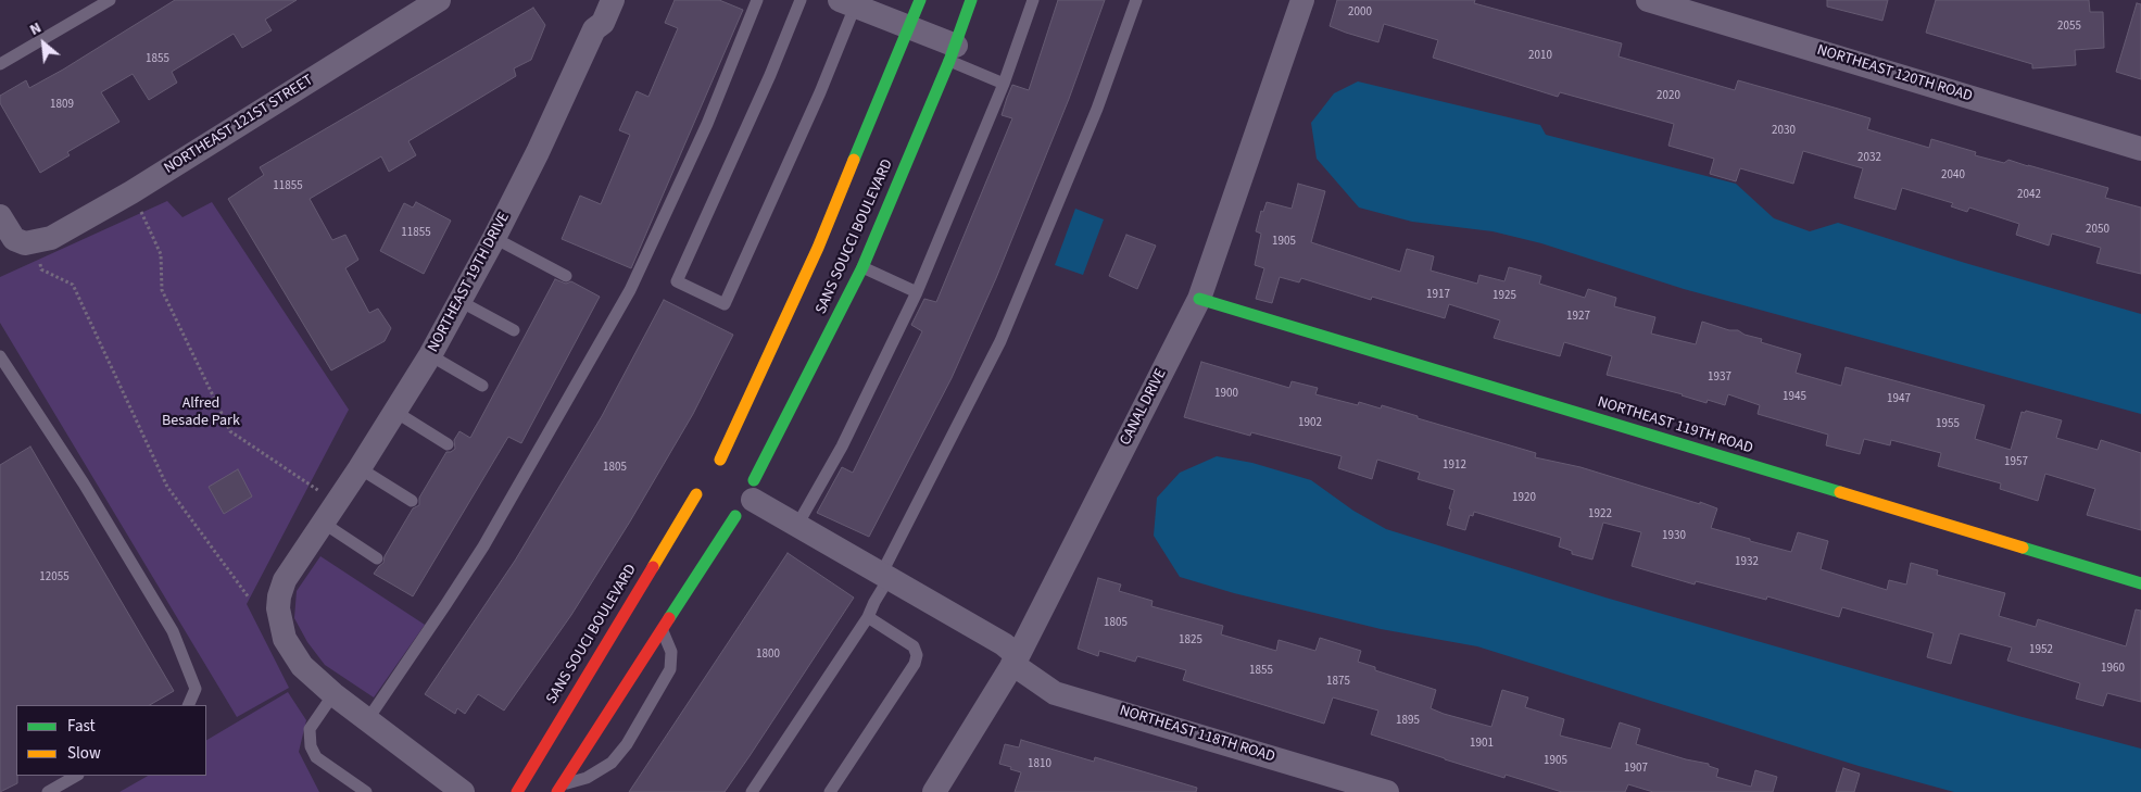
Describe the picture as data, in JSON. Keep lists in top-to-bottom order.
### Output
{
  "streets": {
    "street": [
      "NORTHEAST 120TH ROAD",
      "NORTHEAST 121ST STREET",
      "SANS SOUCCI BOULEVARD",
      "NORTHEAST 19TH DRIVE",
      "CANAL DRIVE",
      "NORTHEAST 119TH ROAD",
      "SANS SOUCI BOULEVARD",
      "NORTHEAST 118TH ROAD"
    ]
  },
  "crossings": [
    ["SANS SOUCCI BOULEVARD", "NORTHEAST 118TH ROAD"],
    ["CANAL DRIVE", "NORTHEAST 119TH ROAD"],
    ["CANAL DRIVE", "NORTHEAST 118TH ROAD"]
  ],
  "parks": ["Alfred Besade Park"],
  "house_numbers": [
    "2000",
    "2055",
    "2010",
    "1855",
    "2020",
    "1809",
    "2030",
    "2032",
    "2040",
    "11855",
    "2042",
    "2050",
    "11855",
    "1905",
    "1917",
    "1925",
    "1927",
    "1937",
    "1900",
    "1945",
    "1947",
    "1902",
    "1955",
    "1957",
    "1912",
    "1805",
    "1920",
    "1922",
    "1930",
    "1932",
    "12055",
    "1805",
    "1825",
    "1952",
    "1800",
    "1960",
    "1855",
    "1875",
    "1895",
    "1901",
    "1905",
    "1810",
    "1907"
  ],
  "legend": ["Fast", "Slow"],
  "north": "top left"
}
